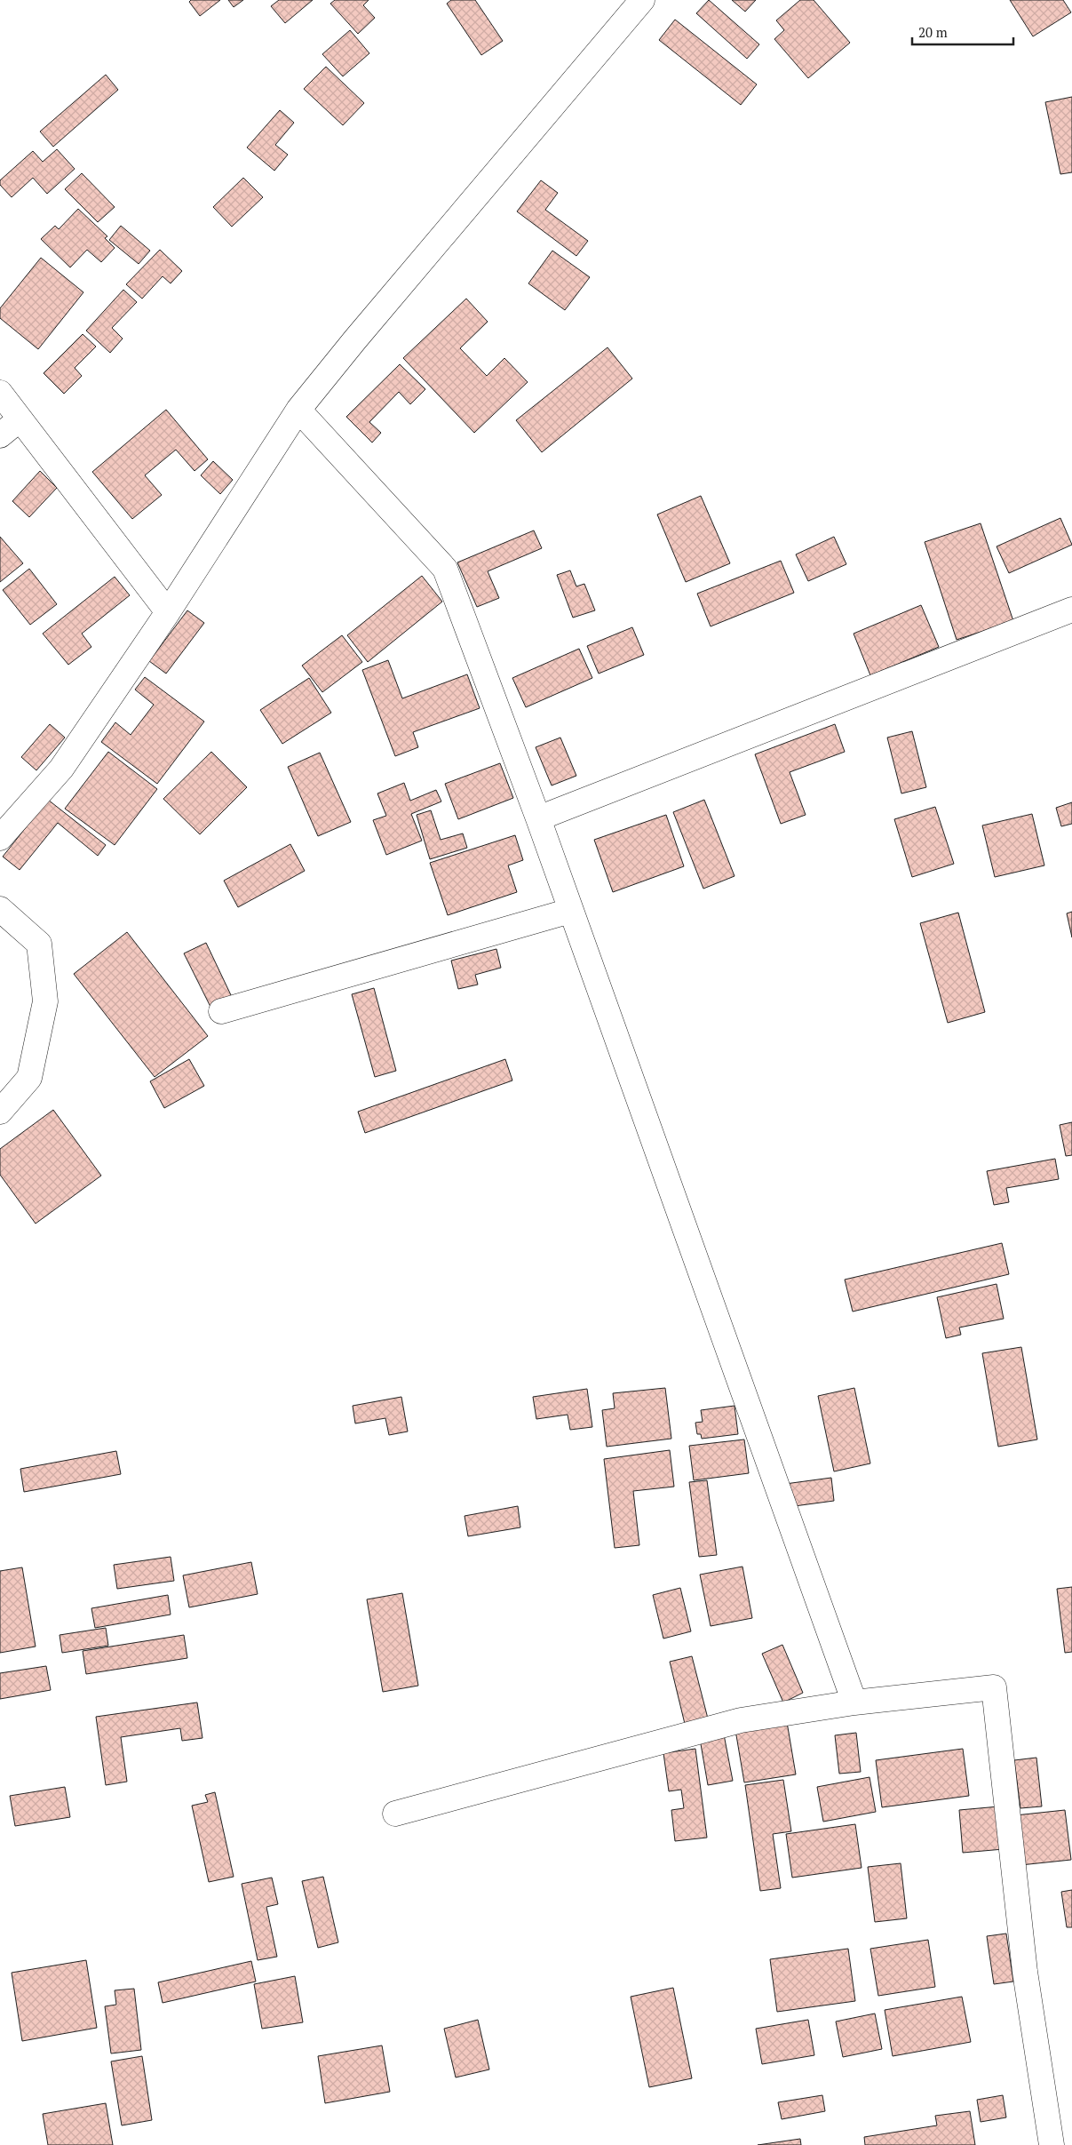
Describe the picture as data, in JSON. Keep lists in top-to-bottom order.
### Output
{
  "scale_bar": "20 m"
}
